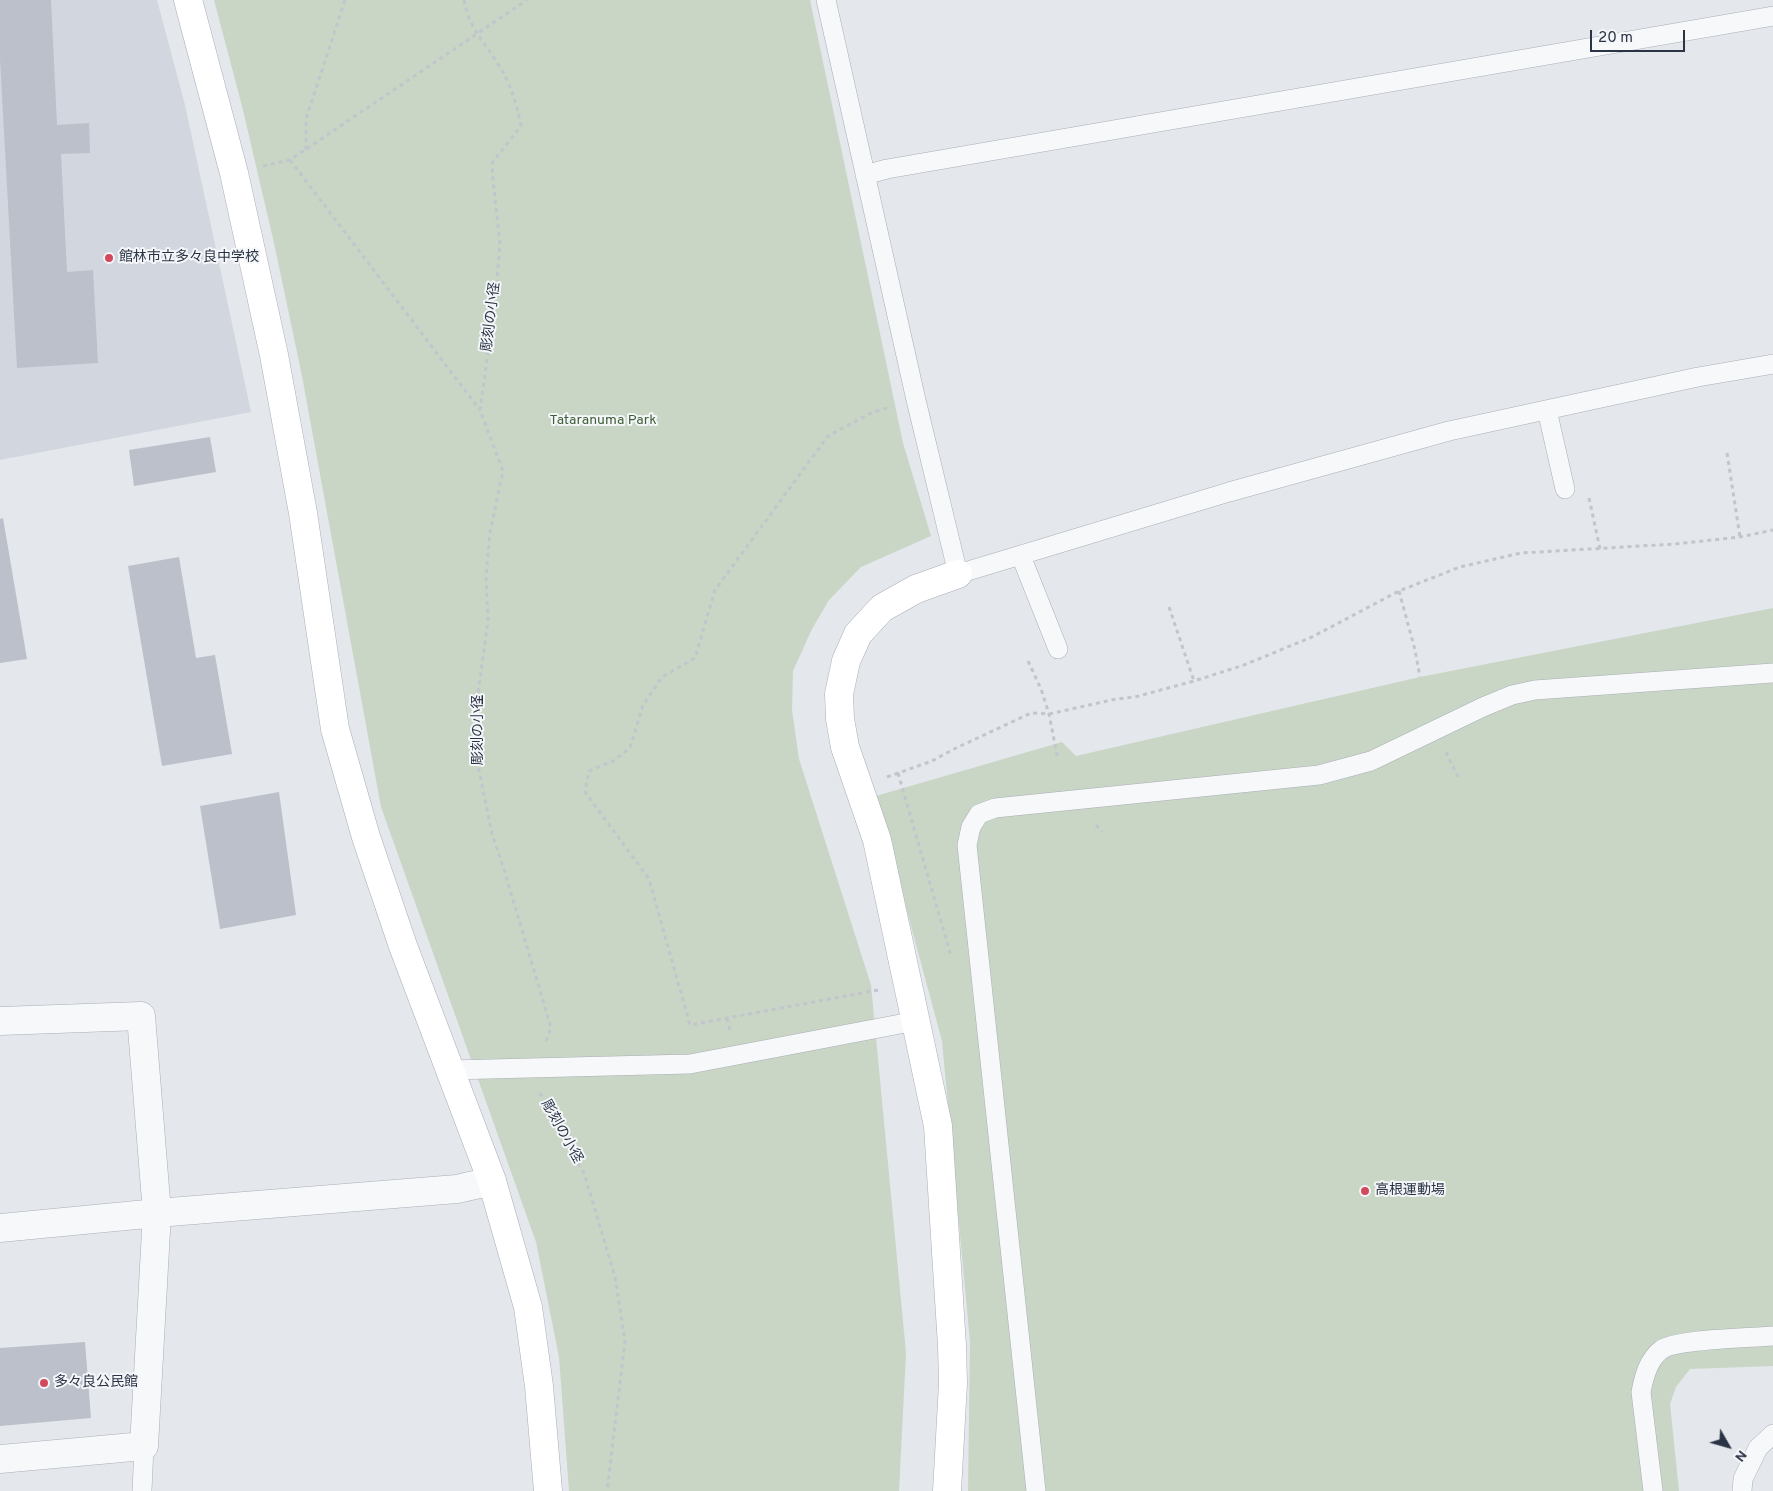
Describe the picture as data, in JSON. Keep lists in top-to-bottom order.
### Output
{
  "streets": {
    "path": ["彫刻の小径"]
  },
  "parks": ["Tataranuma Park"],
  "places": ["館林市立多々良中学校", "高根運動場", "多々良公民館"],
  "scale_bar": "20 m",
  "north": "bottom right"
}
